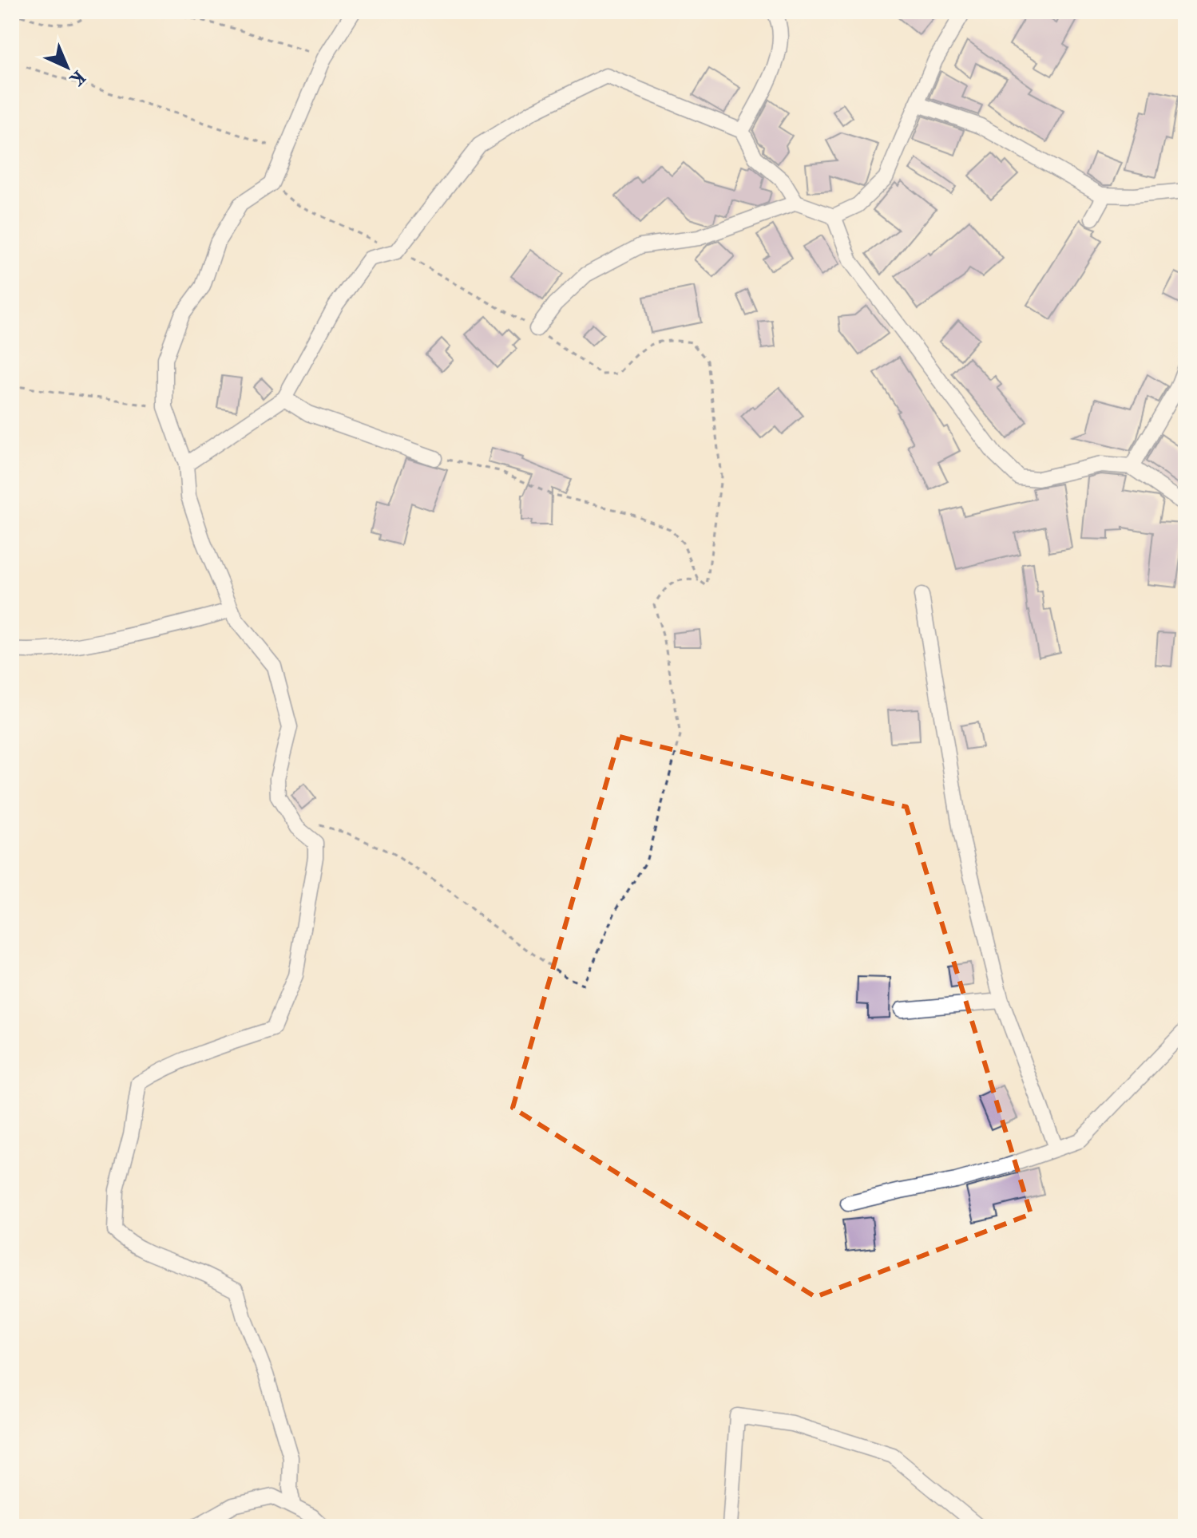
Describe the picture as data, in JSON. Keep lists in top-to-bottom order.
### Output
{
  "north": "bottom right"
}
